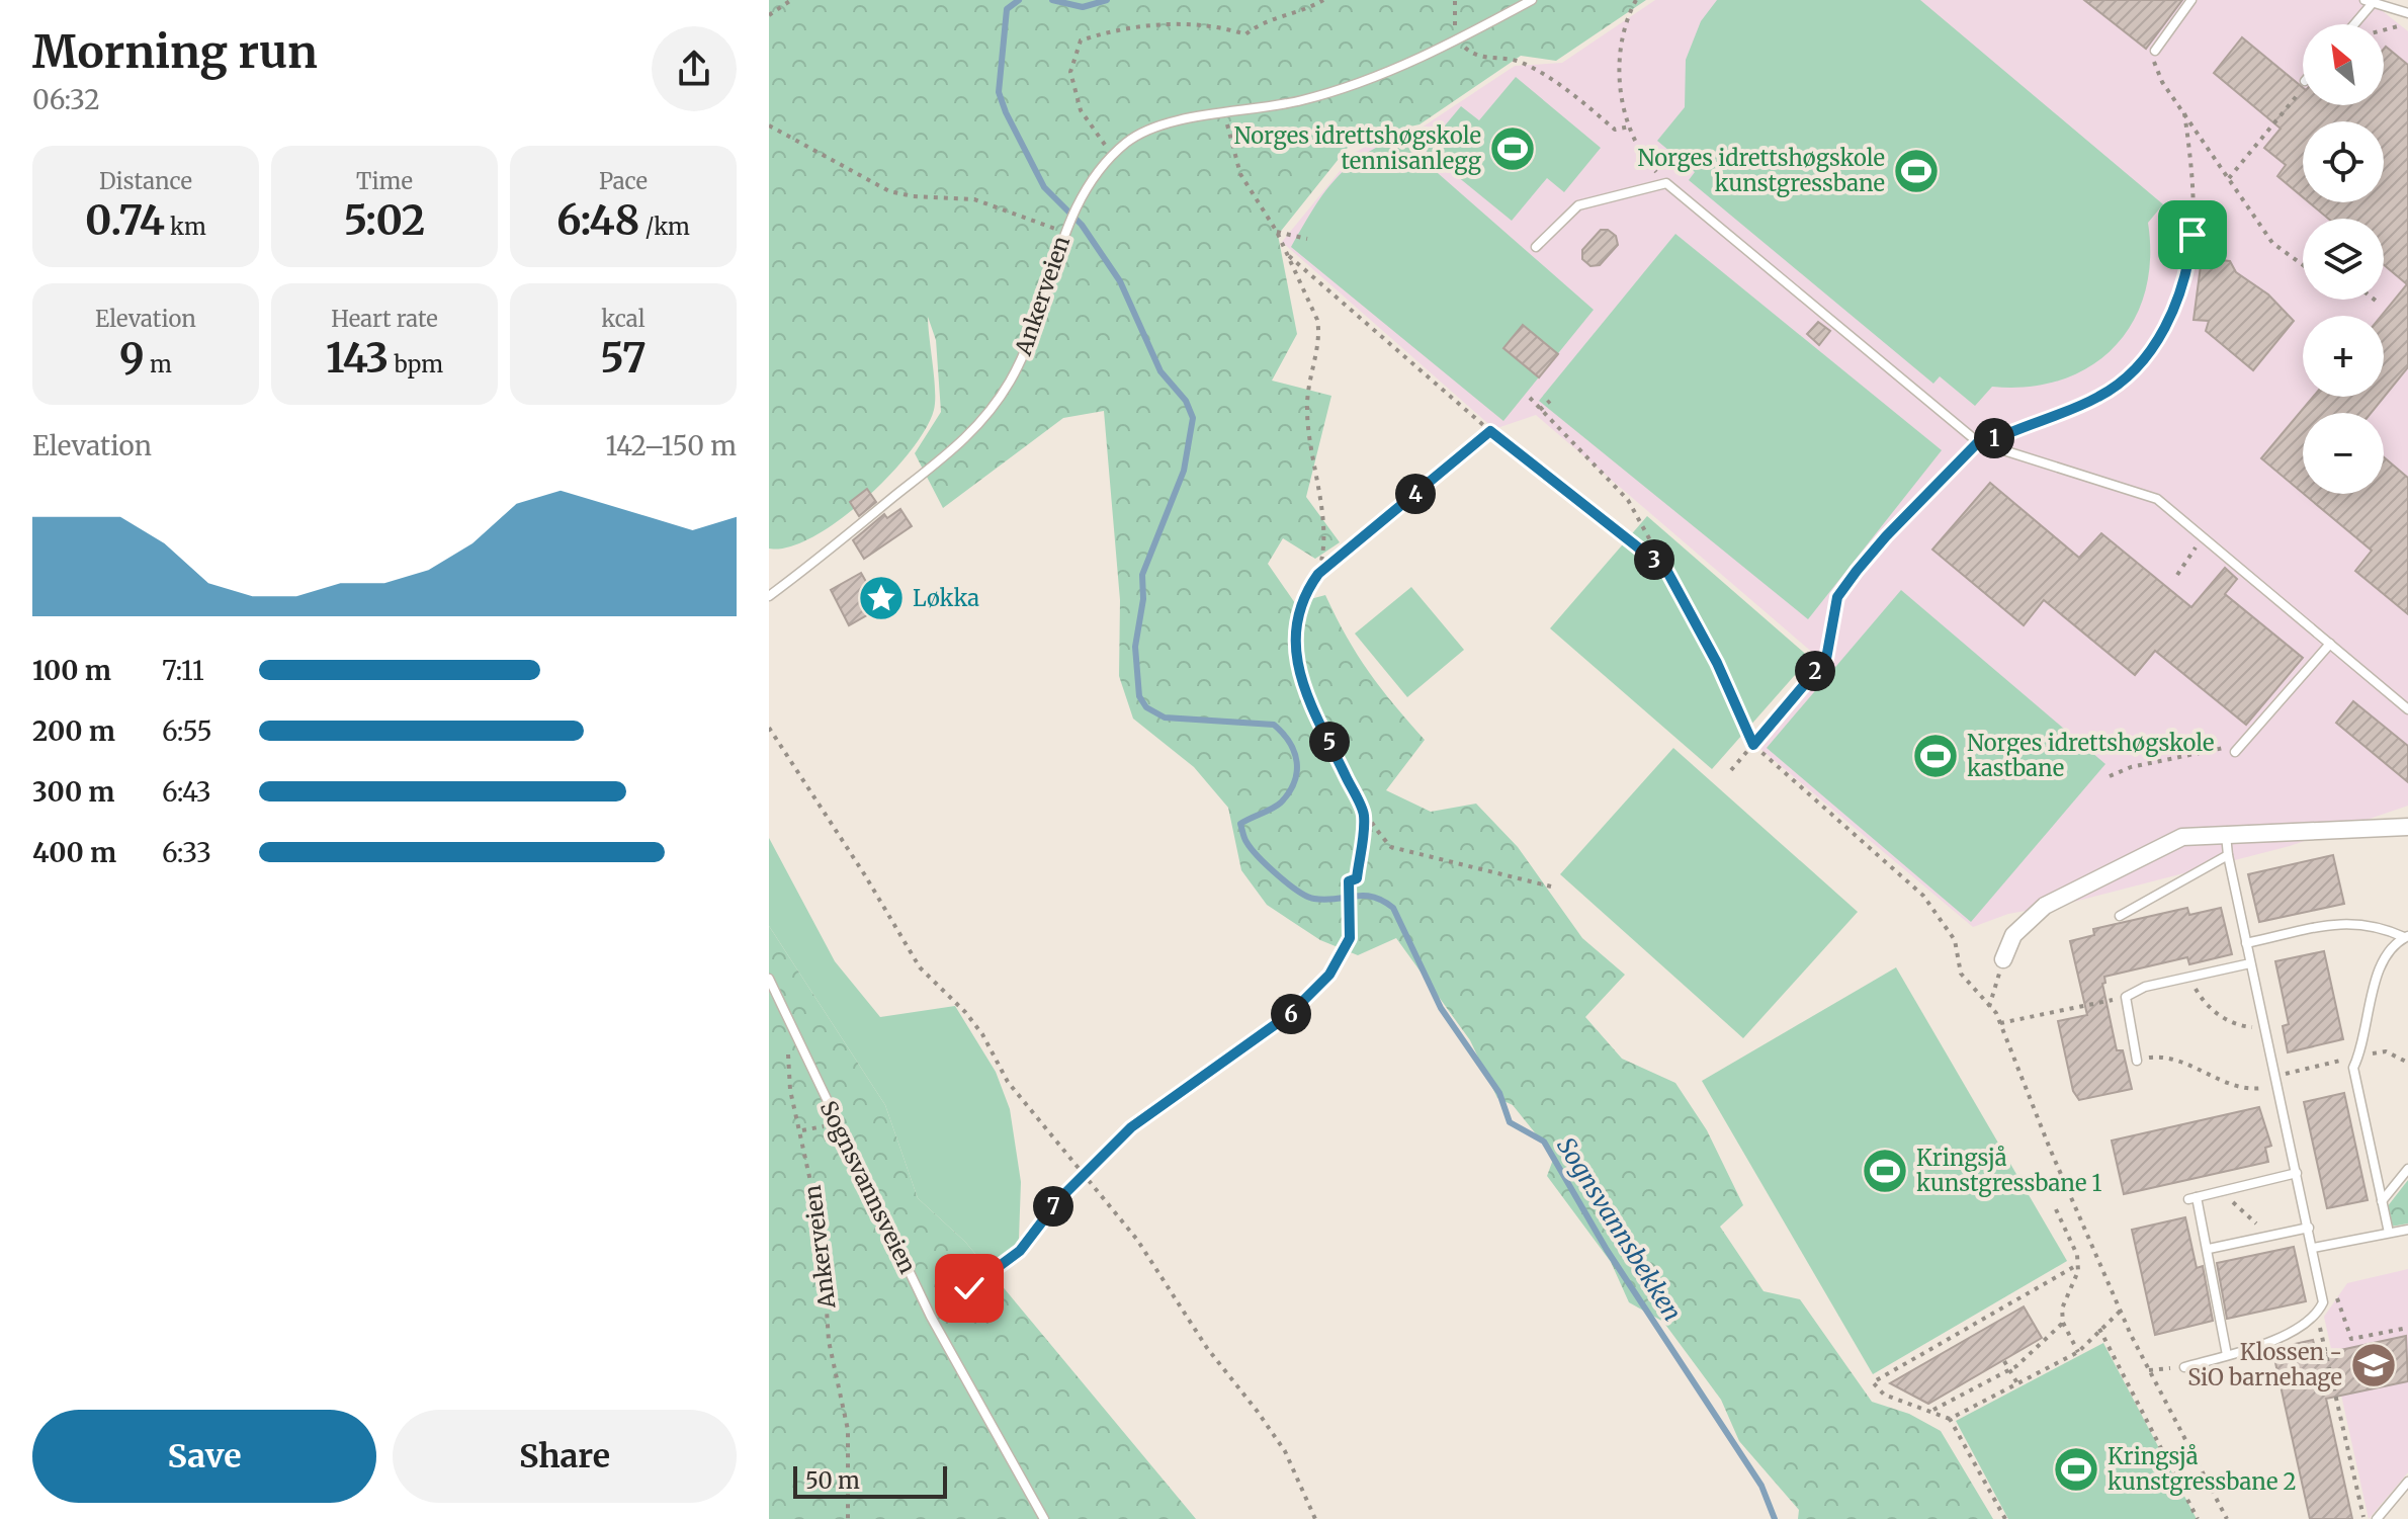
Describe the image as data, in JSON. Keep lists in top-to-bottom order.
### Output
{
  "streets": {
    "lane": ["Ankerveien", "Sognsvannsveien"]
  },
  "crossings": [
    ["Ankerveien", "Sognsvannsveien"]
  ],
  "water": ["Sognsvannsbekken"],
  "places": {
    "sports": [
      "Norges idrettshøgskole tennisanlegg",
      "Norges idrettshøgskole kunstgressbane",
      "Norges idrettshøgskole kastbane",
      "Kringsjå kunstgressbane 1",
      "Kringsjå kunstgressbane 2"
    ],
    "place": ["Løkka"],
    "school or university": ["Klossen - SiO barnehage"]
  },
  "scale_bar": "50 m",
  "north": "top left",
  "page": {
    "heading": ["Morning run", "06:32"],
    "map_buttons": ["+", "−"],
    "stats": [
      ["Distance", "0.74 km"],
      ["Time", "5:02"],
      ["Pace", "6:48 /km"],
      ["Elevation", "9 m"],
      ["Heart rate", "143 bpm"],
      ["kcal", "57"]
    ],
    "chart": ["Elevation", "142–150 m"],
    "pins": [
      "1",
      "4",
      "3",
      "2",
      "5",
      "6",
      "7"
    ],
    "list": [
      {
        "name": "100 m",
        "note": "7:11"
      },
      {
        "name": "200 m",
        "note": "6:55"
      },
      {
        "name": "300 m",
        "note": "6:43"
      },
      {
        "name": "400 m",
        "note": "6:33"
      }
    ],
    "buttons": ["Save", "Share"],
    "scale": "50 m"
  }
}
